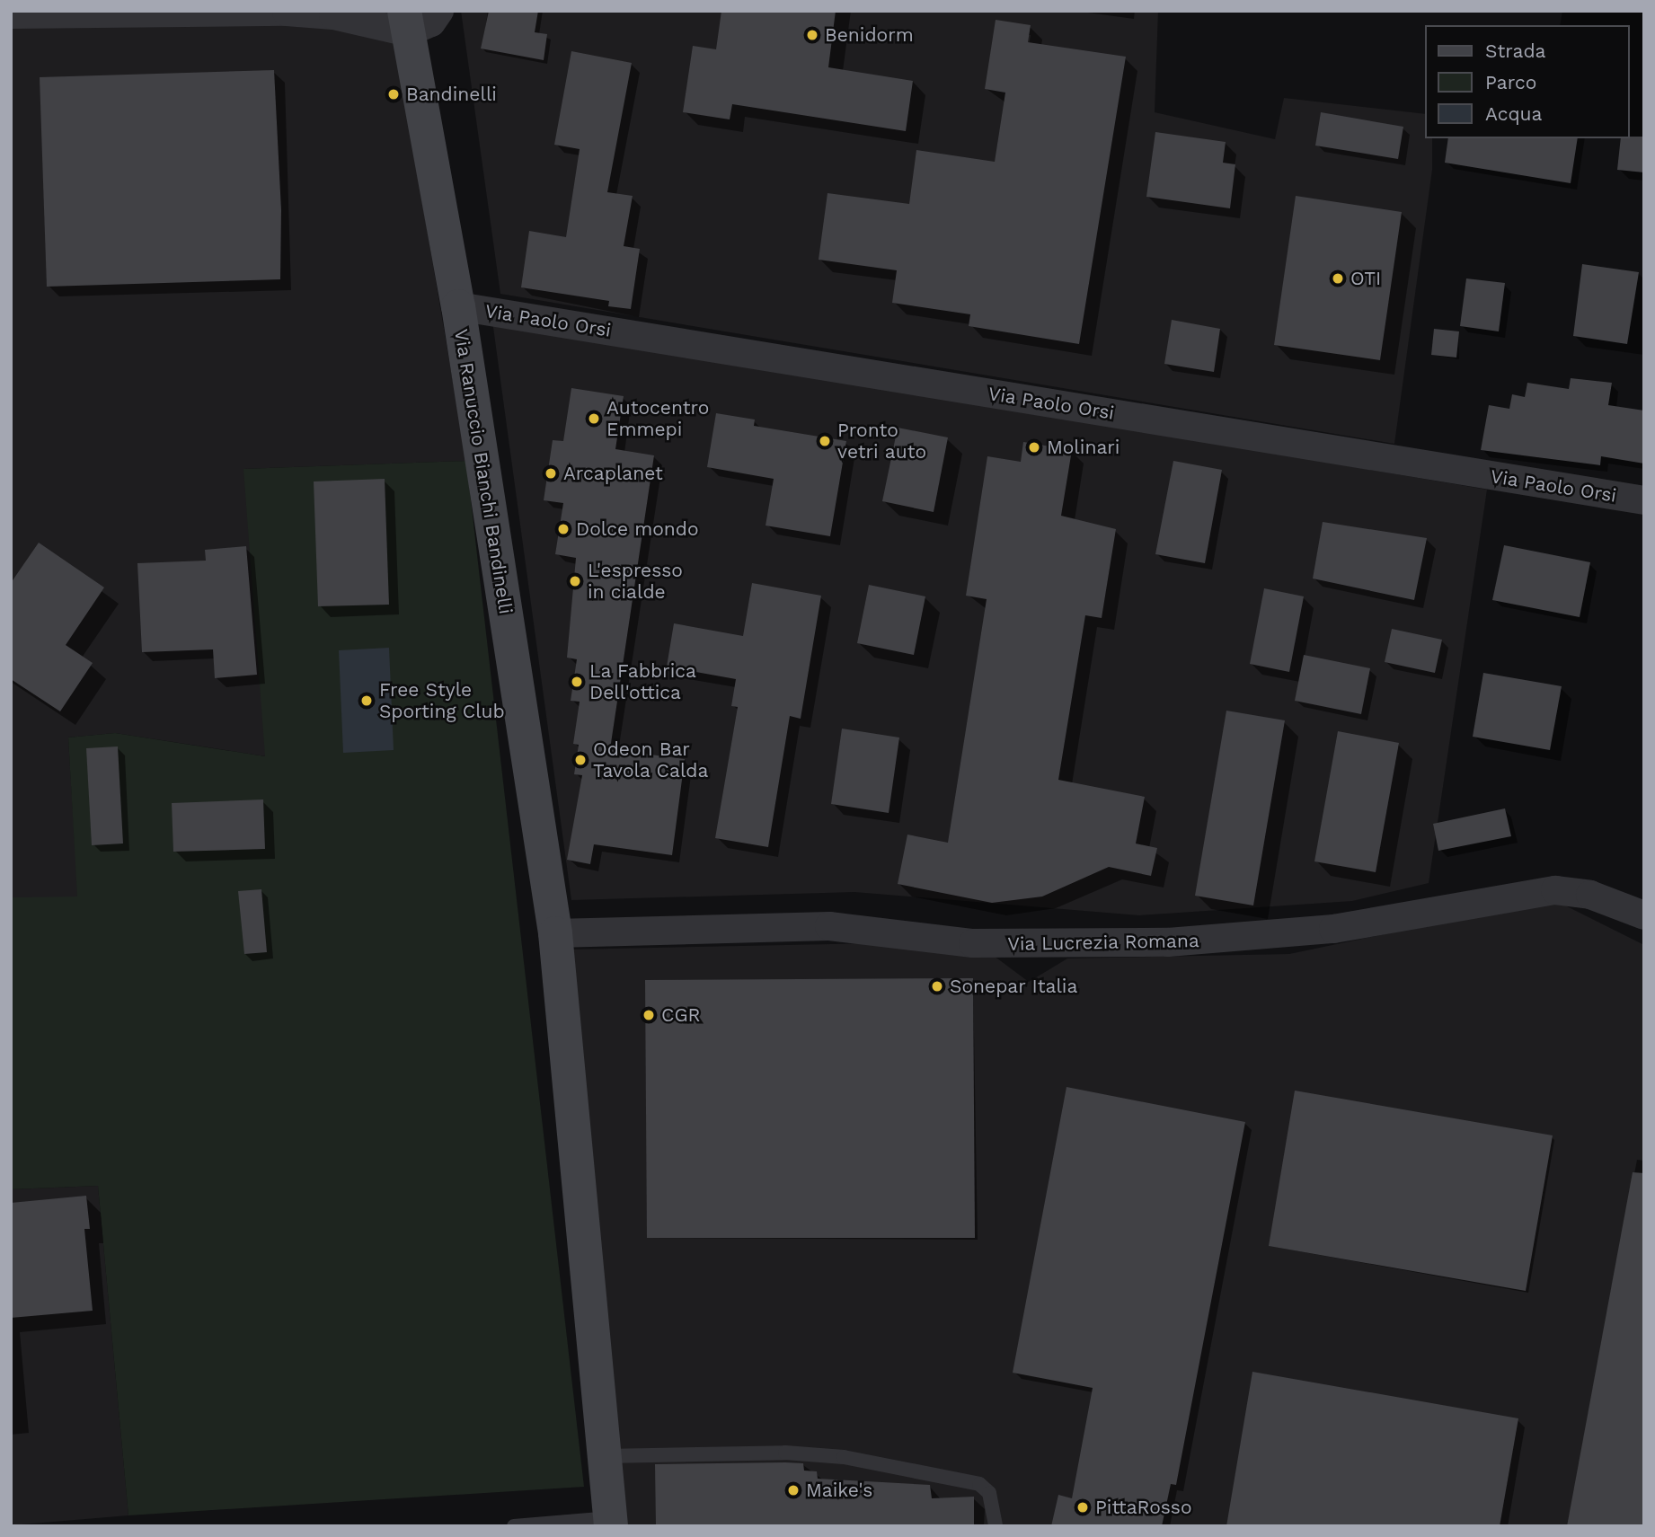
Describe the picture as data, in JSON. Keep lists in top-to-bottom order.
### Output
{
  "streets": {
    "street": ["Via Paolo Orsi", "Via Ranuccio Bianchi Bandinelli", "Via Lucrezia Romana"]
  },
  "crossings": [
    ["Via Paolo Orsi", "Via Ranuccio Bianchi Bandinelli"],
    ["Via Ranuccio Bianchi Bandinelli", "Via Lucrezia Romana"]
  ],
  "places": [
    "Benidorm",
    "Bandinelli",
    "OTI",
    "Autocentro Emmepi",
    "Pronto vetri auto",
    "Molinari",
    "Arcaplanet",
    "Dolce mondo",
    "L'espresso in cialde",
    "La Fabbrica Dell'ottica",
    "Free Style Sporting Club",
    "Odeon Bar Tavola Calda",
    "Sonepar Italia",
    "CGR",
    "Maike's",
    "PittaRosso"
  ],
  "legend": ["Strada", "Parco", "Acqua"]
}
